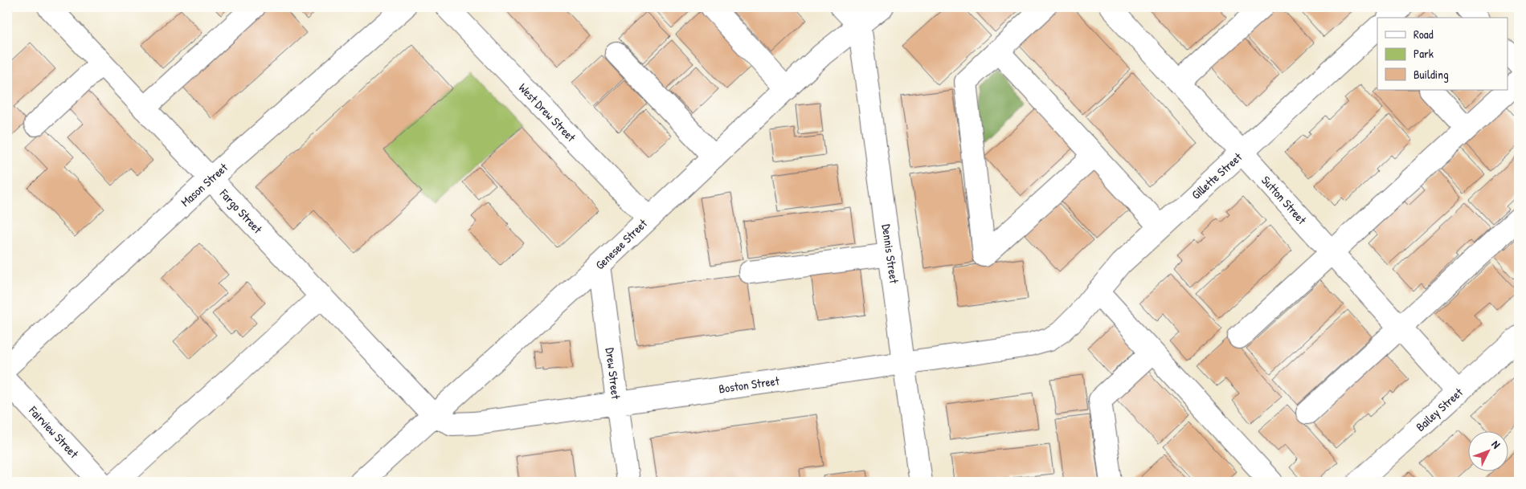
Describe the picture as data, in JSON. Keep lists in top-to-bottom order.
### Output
{
  "streets": {
    "street": [
      "West Drew Street",
      "Gillette Street",
      "Mason Street",
      "Sutton Street",
      "Fargo Street",
      "Genesee Street",
      "Dennis Street",
      "Drew Street",
      "Boston Street",
      "Bailey Street",
      "Fairview Street"
    ]
  },
  "crossings": [
    ["West Drew Street", "Genesee Street"],
    ["Gillette Street", "Sutton Street"],
    ["Gillette Street", "Boston Street"],
    ["Mason Street", "Fargo Street"],
    ["Sutton Street", "Bailey Street"],
    ["Fargo Street", "Genesee Street"],
    ["Fargo Street", "Boston Street"],
    ["Genesee Street", "Dennis Street"],
    ["Genesee Street", "Drew Street"],
    ["Genesee Street", "Boston Street"],
    ["Dennis Street", "Boston Street"],
    ["Drew Street", "Boston Street"]
  ],
  "legend": ["Road", "Park", "Building"],
  "north": "top right"
}
